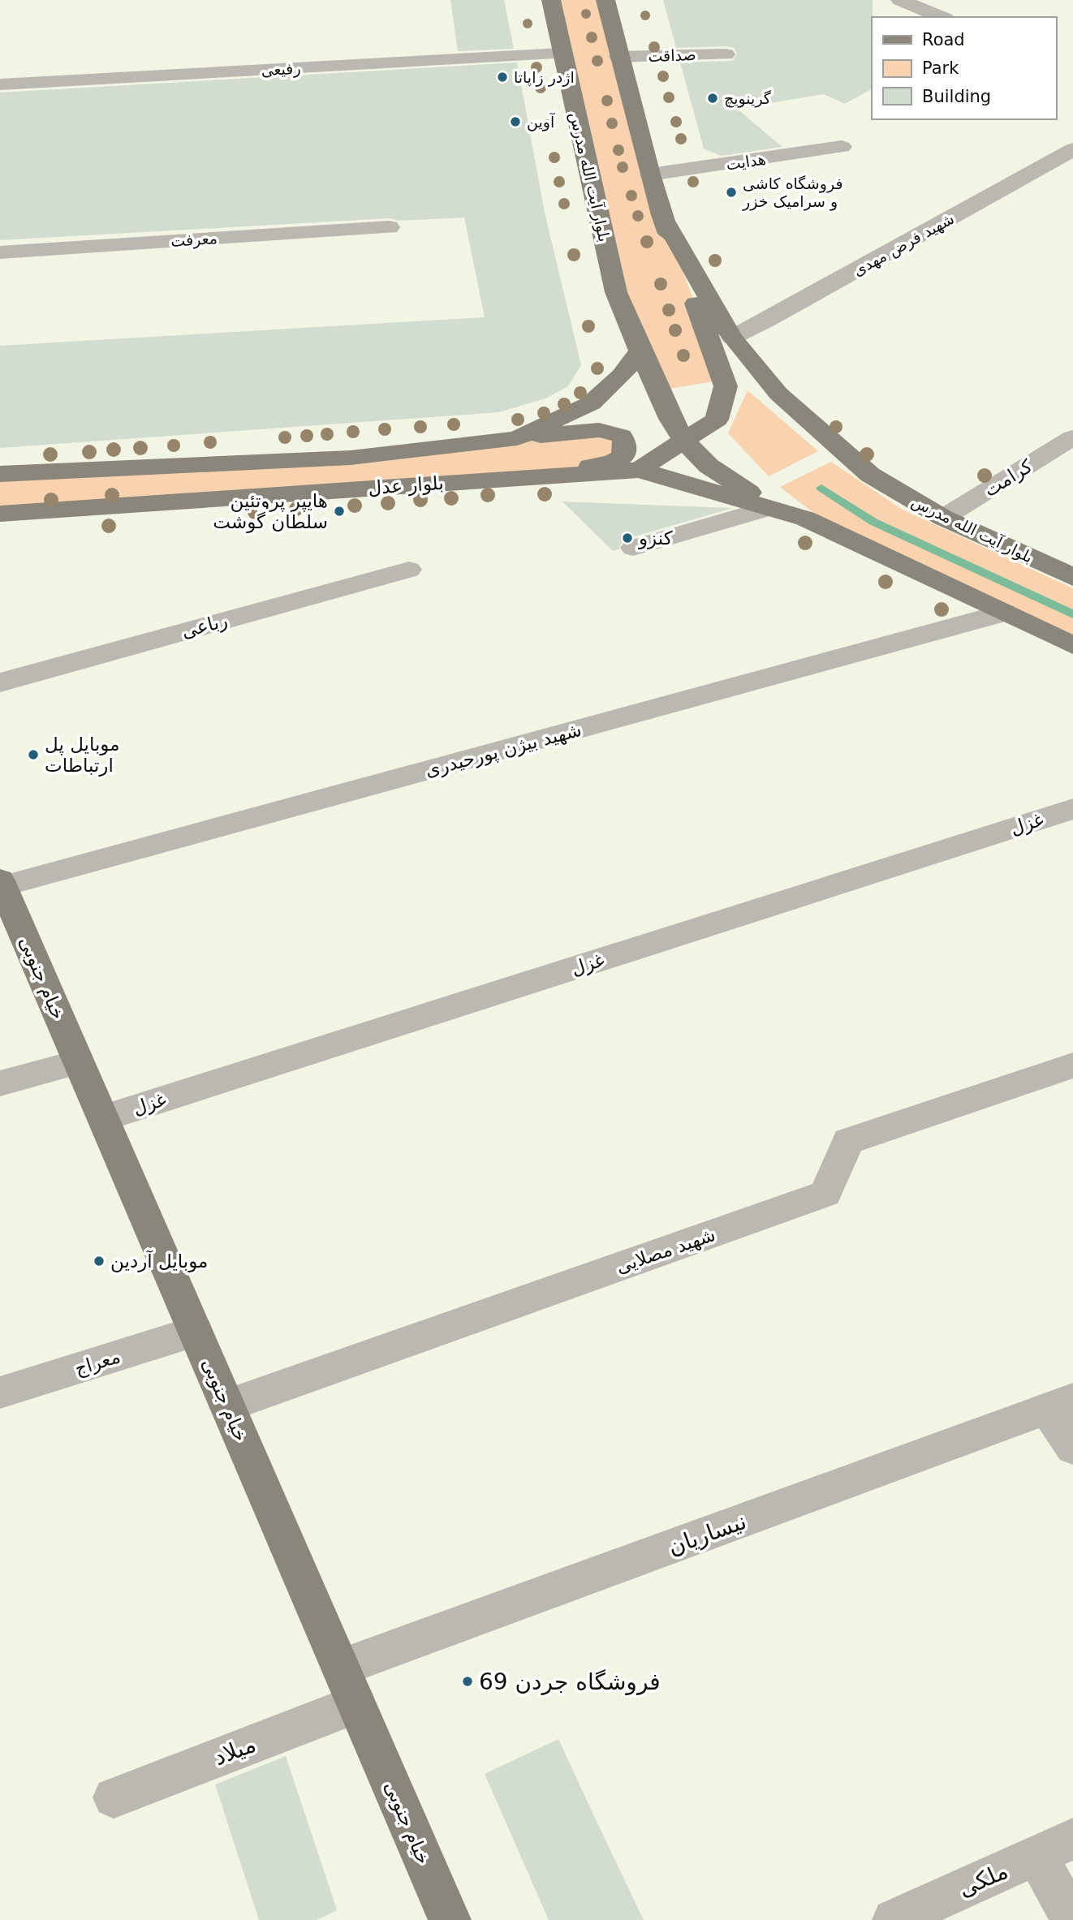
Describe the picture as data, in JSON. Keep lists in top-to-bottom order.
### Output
{
  "streets": {
    "main road": ["بلوار آیت الله مدرس", "بلوار عدل", "خیام جنوبی"],
    "street": [
      "صداقت",
      "رفیعی",
      "هدایت",
      "معرفت",
      "شهید فرض مهدی",
      "کرامت",
      "رباعی",
      "شهید بیژن پورحیدری",
      "غزل",
      "شهید مصلایی",
      "معراج",
      "نیساریان",
      "میلاد",
      "ملکی"
    ]
  },
  "crossings": [
    ["صداقت", "بلوار آیت الله مدرس"],
    ["رفیعی", "بلوار آیت الله مدرس"],
    ["هدایت", "بلوار آیت الله مدرس"],
    ["بلوار آیت الله مدرس", "شهید فرض مهدی"],
    ["بلوار آیت الله مدرس", "کرامت"],
    ["بلوار آیت الله مدرس", "بلوار عدل"],
    ["شهید بیژن پورحیدری", "خیام جنوبی"],
    ["غزل", "خیام جنوبی"],
    ["خیام جنوبی", "شهید مصلایی"],
    ["خیام جنوبی", "معراج"],
    ["خیام جنوبی", "نیساریان"],
    ["خیام جنوبی", "میلاد"],
    ["نیساریان", "میلاد"]
  ],
  "places": [
    "اژدر زاپاتا",
    "گرینویچ",
    "آوین",
    "فروشگاه کاشی و سرامیک خزر",
    "هایپر پروتئین سلطان گوشت",
    "کنزو",
    "موبایل پل ارتباطات",
    "موبایل آردین",
    "فروشگاه جردن 69"
  ],
  "legend": ["Road", "Park", "Building"]
}
